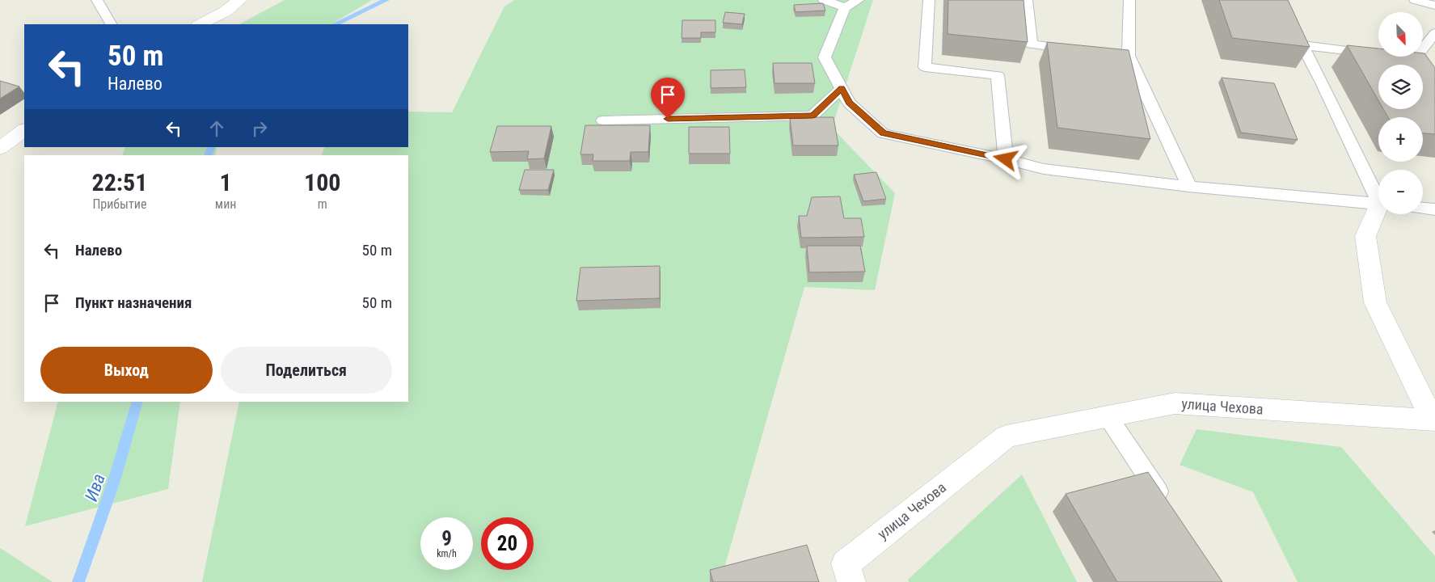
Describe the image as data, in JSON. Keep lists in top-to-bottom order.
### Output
{
  "streets": {
    "street": ["улица Чехова"]
  },
  "water": ["Ива"],
  "north": "bottom right",
  "page": {
    "map_buttons": ["+", "−"],
    "turn": ["50 m", "Налево"],
    "eta": [
      "22:51",
      "Прибытие",
      "1",
      "мин",
      "100",
      "m"
    ],
    "list": [
      {
        "name": "Налево",
        "value": "50 m"
      },
      {
        "name": "Пункт назначения",
        "value": "50 m"
      }
    ],
    "buttons": ["Выход", "Поделиться"],
    "speed": "9 km/h",
    "limit": "20"
  }
}
